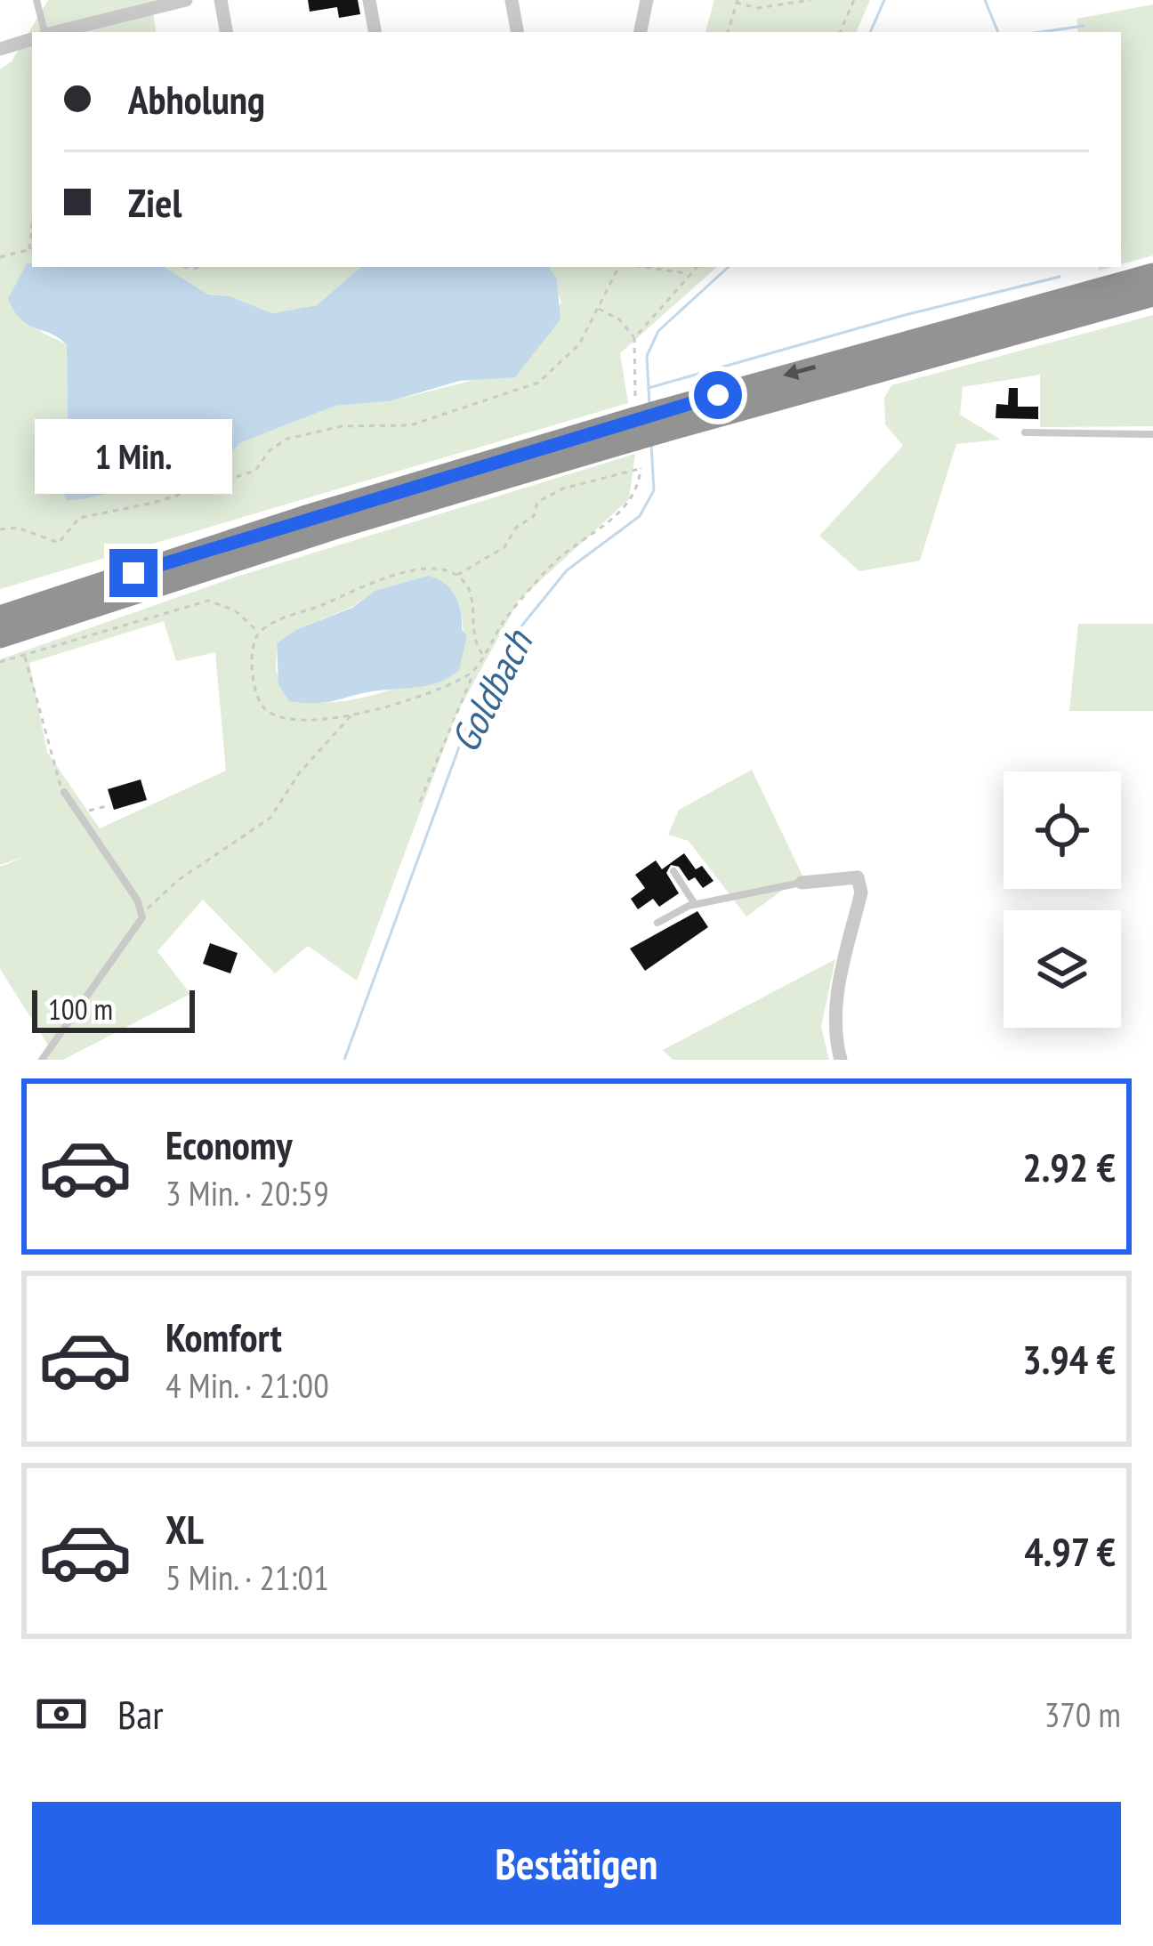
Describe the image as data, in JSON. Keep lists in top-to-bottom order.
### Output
{
  "water": ["Goldbach"],
  "scale_bar": "100 m",
  "page": {
    "banner": ["Abholung", "Ziel"],
    "bubble": "1 Min.",
    "scale": "100 m",
    "list": [
      {
        "name": "Economy",
        "note": "3 Min. · 20:59",
        "value": "2.92 €"
      },
      {
        "name": "Komfort",
        "note": "4 Min. · 21:00",
        "value": "3.94 €"
      },
      {
        "name": "XL",
        "note": "5 Min. · 21:01",
        "value": "4.97 €"
      }
    ],
    "pay": ["Bar", "370 m"],
    "buttons": "Bestätigen"
  }
}
